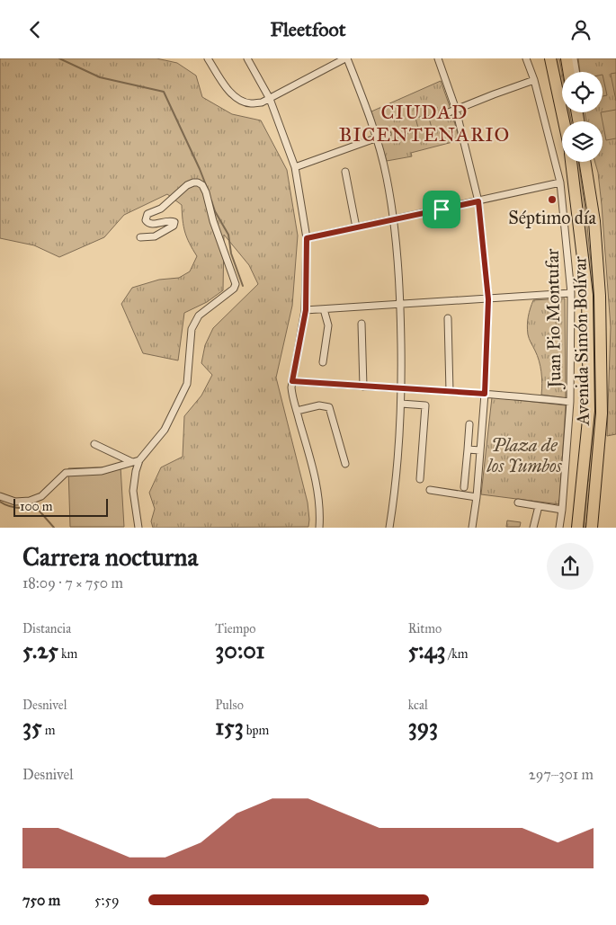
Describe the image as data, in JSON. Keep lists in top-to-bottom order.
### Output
{
  "streets": {
    "highway": ["Avenida Simón Bolívar"],
    "street": ["Juan Pio Montufar"]
  },
  "districts": ["CIUDAD BICENTENARIO"],
  "parks": ["Plaza de los Yumbos"],
  "places": ["Séptimo día"],
  "scale_bar": "100 m",
  "page": {
    "header": "Fleetfoot",
    "scale": "100 m",
    "heading": ["Carrera nocturna", "18:09 · 7 × 750 m"],
    "stats": [
      ["Distancia", "5.25 km"],
      ["Tiempo", "30:01"],
      ["Ritmo", "5:43 /km"],
      ["Desnivel", "35 m"],
      ["Pulso", "153 bpm"],
      ["kcal", "393"]
    ],
    "chart": ["Desnivel", "297–301 m"],
    "list": [
      {
        "name": "750 m",
        "note": "5:59"
      }
    ]
  }
}
